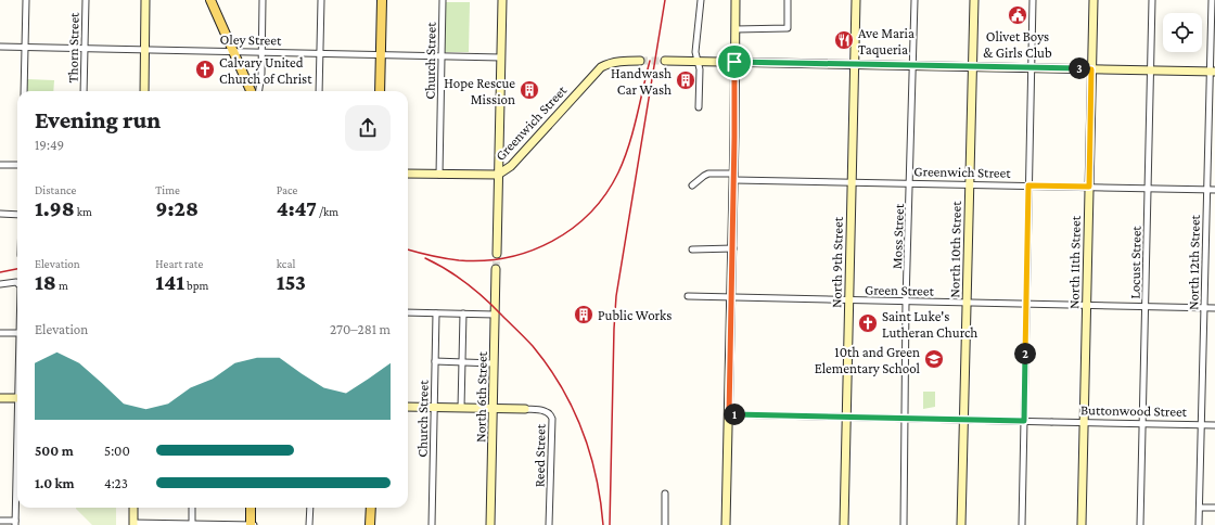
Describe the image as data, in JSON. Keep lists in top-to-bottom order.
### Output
{
  "streets": {
    "street": [
      "Oley Street",
      "Thorn Street",
      "Church Street",
      "Greenwich Street",
      "Moss Street",
      "North 10th Street",
      "North 9th Street",
      "North 11th Street",
      "Locust Street",
      "North 12th Street",
      "Green Street",
      "North 6th Street",
      "Buttonwood Street",
      "Reed Street"
    ]
  },
  "crossings": [
    ["Oley Street", "Thorn Street"],
    ["Oley Street", "Church Street"],
    ["Church Street", "Greenwich Street"],
    ["Greenwich Street", "Moss Street"],
    ["Greenwich Street", "North 10th Street"],
    ["Greenwich Street", "North 9th Street"],
    ["Greenwich Street", "North 11th Street"],
    ["Greenwich Street", "Locust Street"],
    ["Greenwich Street", "North 12th Street"],
    ["Moss Street", "Green Street"],
    ["Moss Street", "Buttonwood Street"],
    ["North 10th Street", "Green Street"],
    ["North 10th Street", "Buttonwood Street"],
    ["North 9th Street", "Green Street"],
    ["North 9th Street", "Buttonwood Street"],
    ["North 11th Street", "Green Street"],
    ["North 11th Street", "Buttonwood Street"],
    ["Locust Street", "Green Street"],
    ["Locust Street", "Buttonwood Street"],
    ["North 12th Street", "Green Street"],
    ["North 12th Street", "Buttonwood Street"]
  ],
  "places": {
    "public building": ["Olivet Boys & Girls Club"],
    "restaurant": ["Ave Maria Taqueria"],
    "church": ["Calvary United Church of Christ", "Saint Luke's Lutheran Church"],
    "building": ["Handwash Car Wash", "Hope Rescue Mission", "Public Works"],
    "school or university": ["10th and Green Elementary School"]
  },
  "page": {
    "pins": ["3", "2", "1"],
    "heading": ["Evening run", "19:49"],
    "stats": [
      ["Distance", "1.98 km"],
      ["Time", "9:28"],
      ["Pace", "4:47 /km"],
      ["Elevation", "18 m"],
      ["Heart rate", "141 bpm"],
      ["kcal", "153"]
    ],
    "chart": ["Elevation", "270–281 m"],
    "list": [
      {
        "name": "500 m",
        "note": "5:00"
      },
      {
        "name": "1.0 km",
        "note": "4:23"
      }
    ]
  }
}
